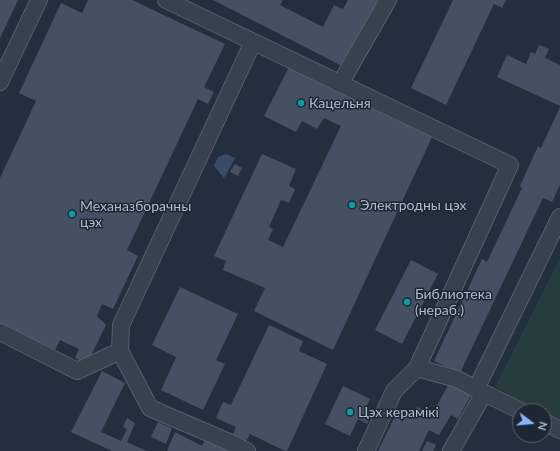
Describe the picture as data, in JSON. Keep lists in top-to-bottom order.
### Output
{
  "places": [
    "Кацельня",
    "Электродны цэх",
    "Механазборачны цэх",
    "Библиотека (нераб.)",
    "Цэх керамікі"
  ],
  "north": "right"
}
